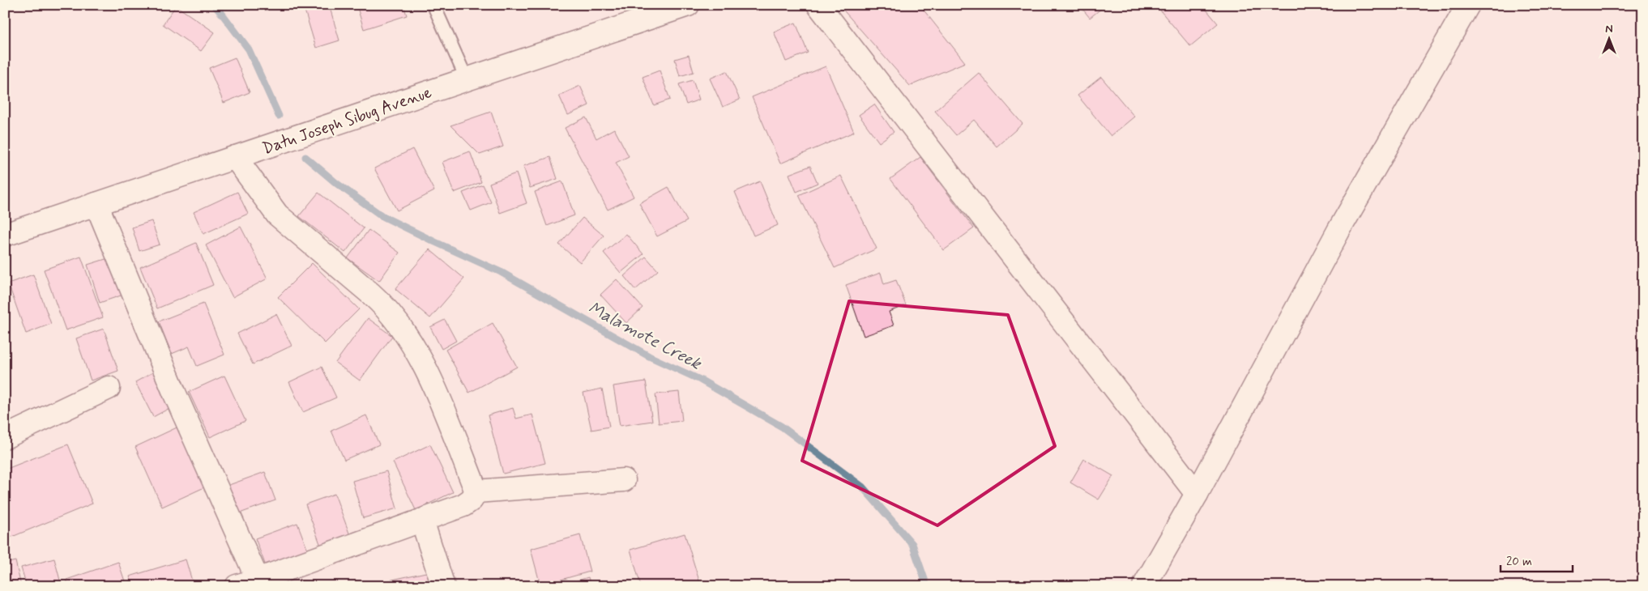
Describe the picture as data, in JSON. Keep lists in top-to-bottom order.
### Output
{
  "streets": {
    "street": ["Datu Joseph Sibug Avenue"]
  },
  "water": ["Malamote Creek"],
  "scale_bar": "20 m",
  "north": "top"
}
